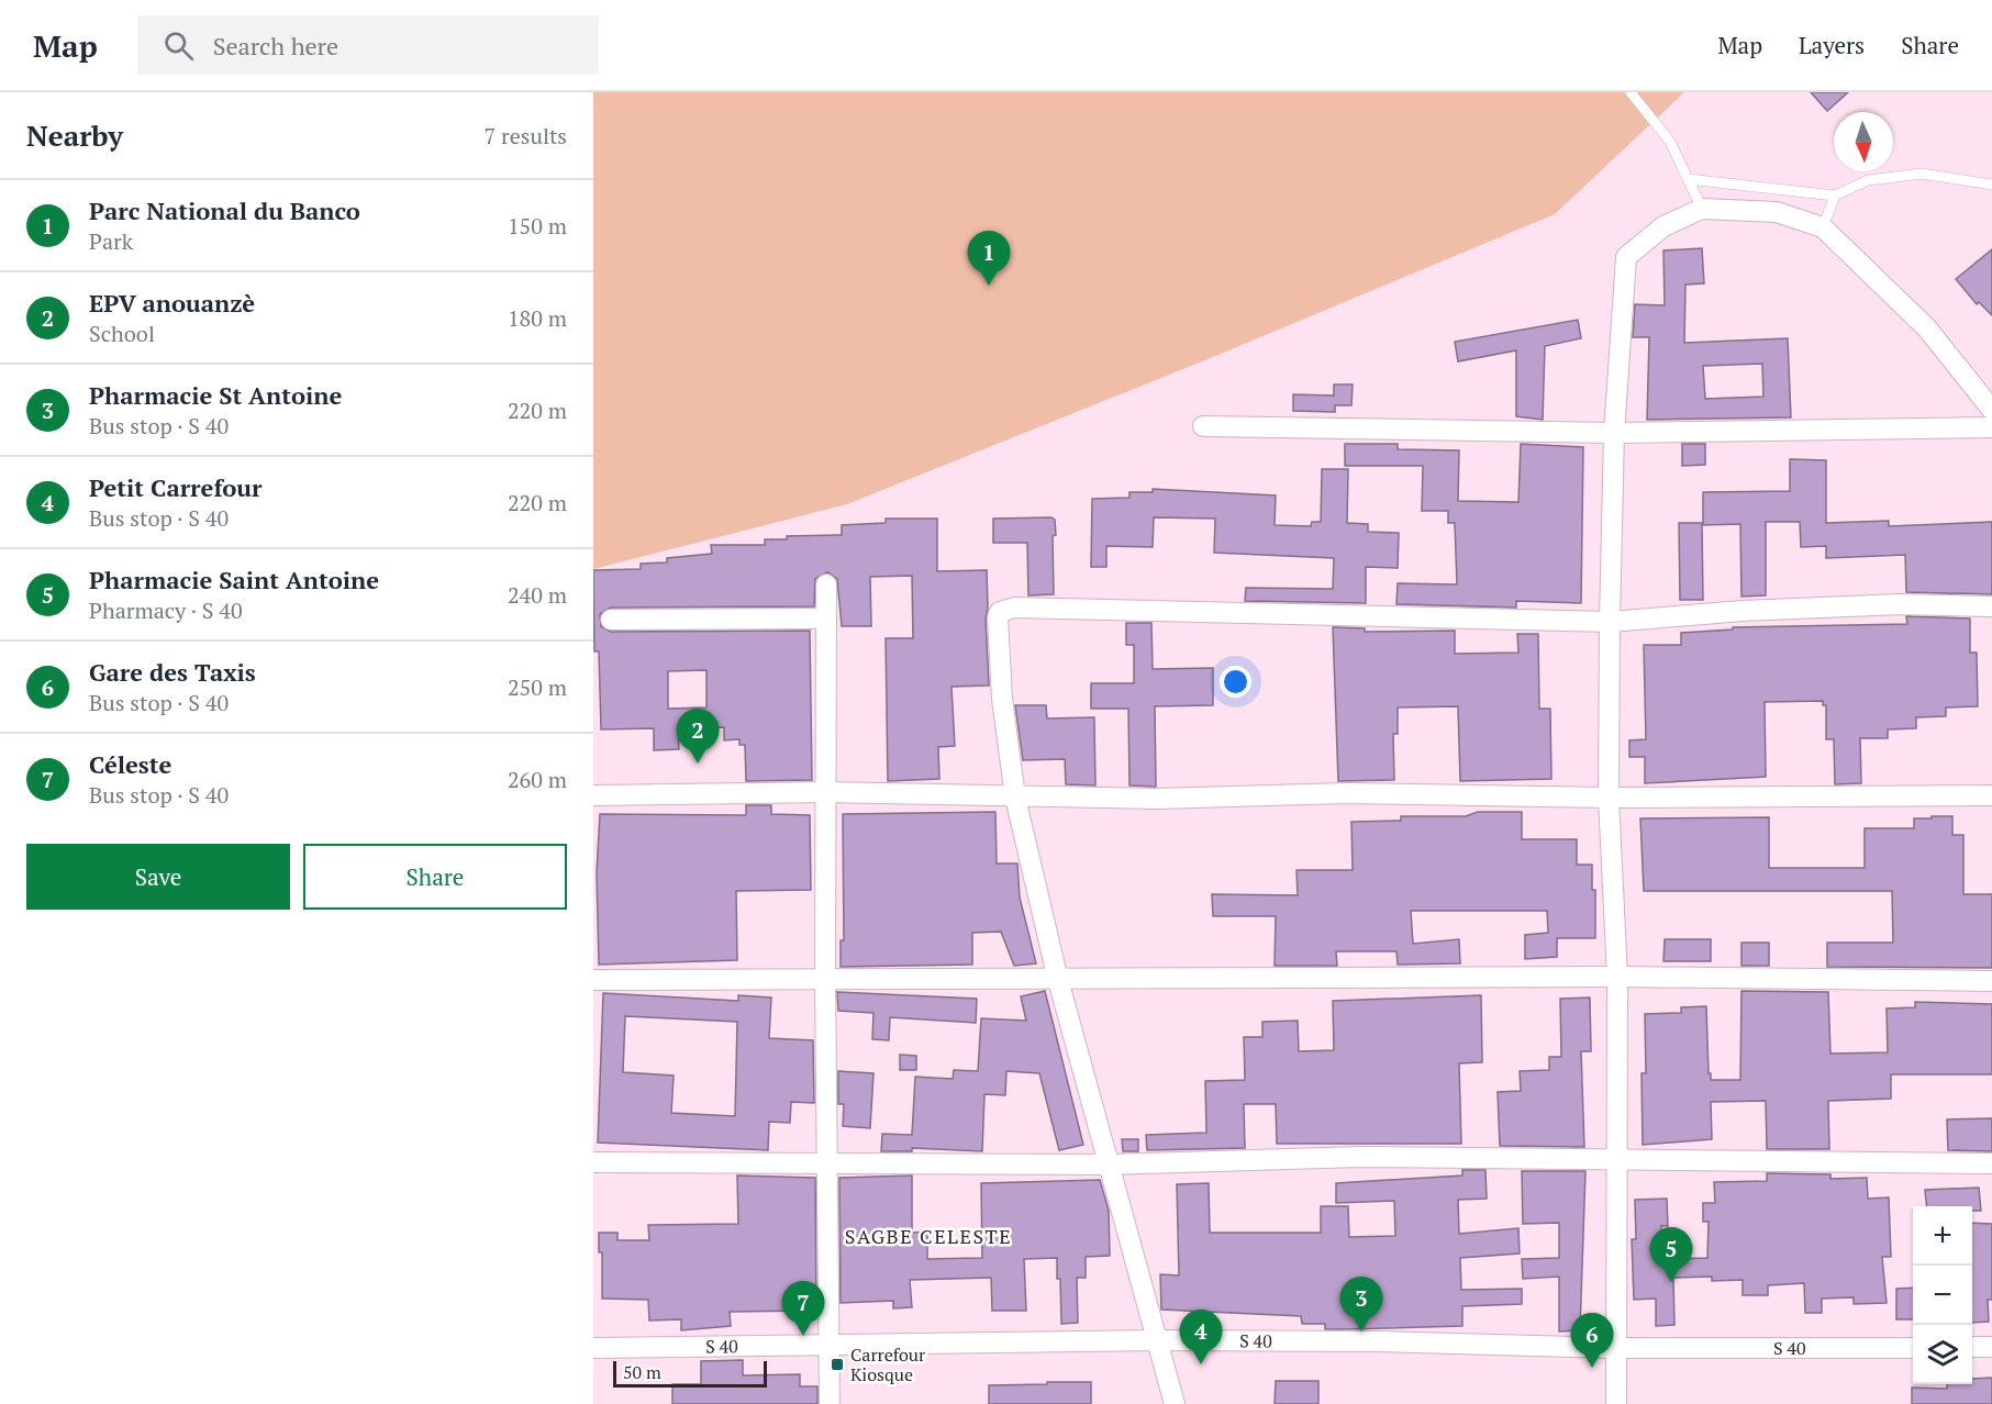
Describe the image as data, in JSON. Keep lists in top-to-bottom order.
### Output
{
  "streets": {
    "street": ["S 40"]
  },
  "districts": ["SAGBE CELESTE"],
  "places": {
    "transit": ["Carrefour Kiosque"]
  },
  "scale_bar": "50 m",
  "north": "bottom",
  "page": {
    "header": "Map",
    "search": "Search here",
    "nav": ["Map", "Layers", "Share"],
    "heading": ["Nearby", "7 results"],
    "list": [
      {
        "mark": "1",
        "name": "Parc National du Banco",
        "note": "Park",
        "value": "150 m"
      },
      {
        "mark": "2",
        "name": "EPV anouanzè",
        "note": "School",
        "value": "180 m"
      },
      {
        "mark": "3",
        "name": "Pharmacie St Antoine",
        "note": "Bus stop · S 40",
        "value": "220 m"
      },
      {
        "mark": "4",
        "name": "Petit Carrefour",
        "note": "Bus stop · S 40",
        "value": "220 m"
      },
      {
        "mark": "5",
        "name": "Pharmacie Saint Antoine",
        "note": "Pharmacy · S 40",
        "value": "240 m"
      },
      {
        "mark": "6",
        "name": "Gare des Taxis",
        "note": "Bus stop · S 40",
        "value": "250 m"
      },
      {
        "mark": "7",
        "name": "Céleste",
        "note": "Bus stop · S 40",
        "value": "260 m"
      }
    ],
    "pins": [
      "1",
      "2",
      "5",
      "3",
      "7",
      "4",
      "6"
    ],
    "buttons": ["Save", "Share"],
    "map_buttons": ["+", "−"],
    "scale": "50 m"
  }
}
